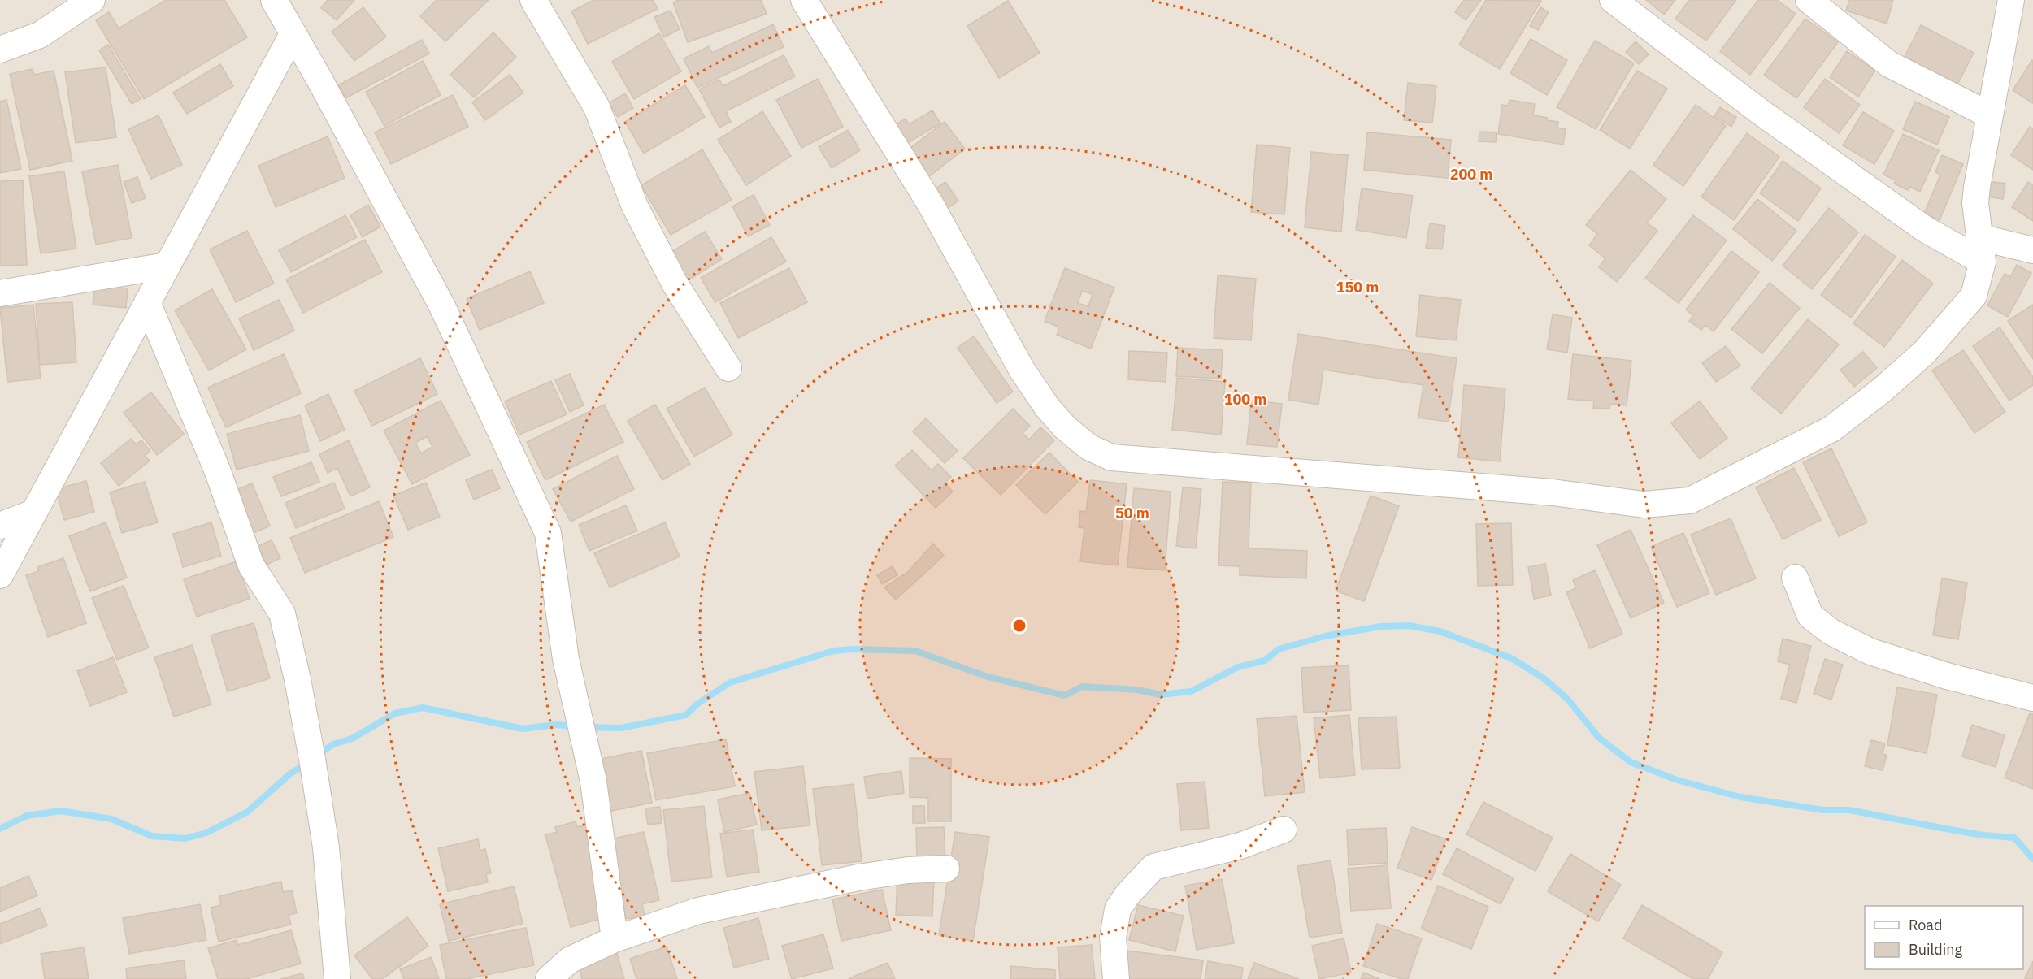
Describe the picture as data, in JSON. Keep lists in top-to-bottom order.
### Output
{
  "legend": ["Road", "Building"],
  "rings": [
    "200 m",
    "150 m",
    "100 m",
    "50 m"
  ]
}
